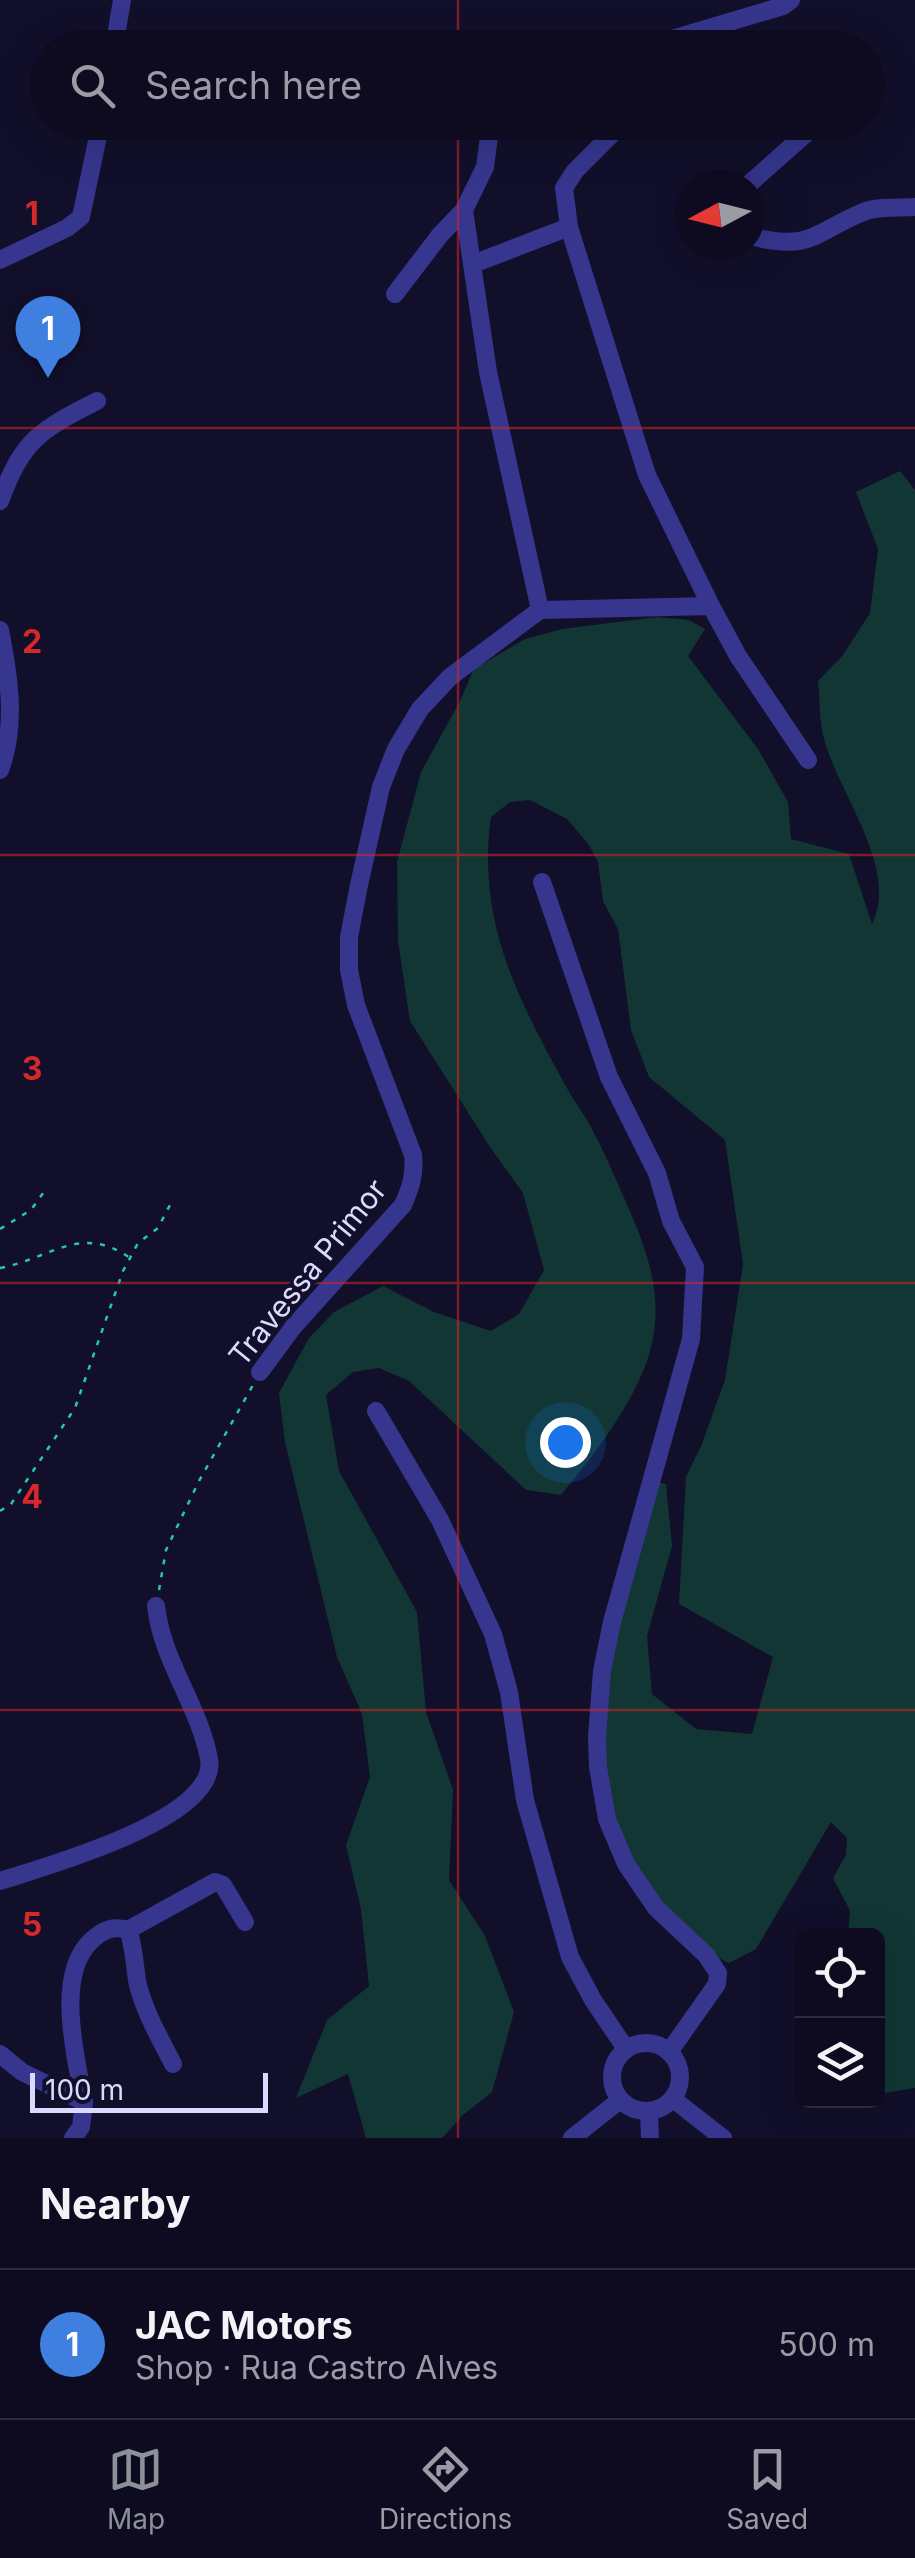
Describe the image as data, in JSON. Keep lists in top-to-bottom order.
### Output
{
  "streets": {
    "street": ["Travessa Primor"]
  },
  "scale_bar": "100 m",
  "north": "left",
  "page": {
    "search": "Search here",
    "pins": "1",
    "scale": "100 m",
    "heading": "Nearby",
    "list": [
      {
        "mark": "1",
        "name": "JAC Motors",
        "note": "Shop · Rua Castro Alves",
        "value": "500 m"
      }
    ],
    "nav": ["Map", "Directions", "Saved"]
  },
  "grid": {
    "rows": [
      "1",
      "2",
      "3",
      "4",
      "5"
    ]
  }
}
